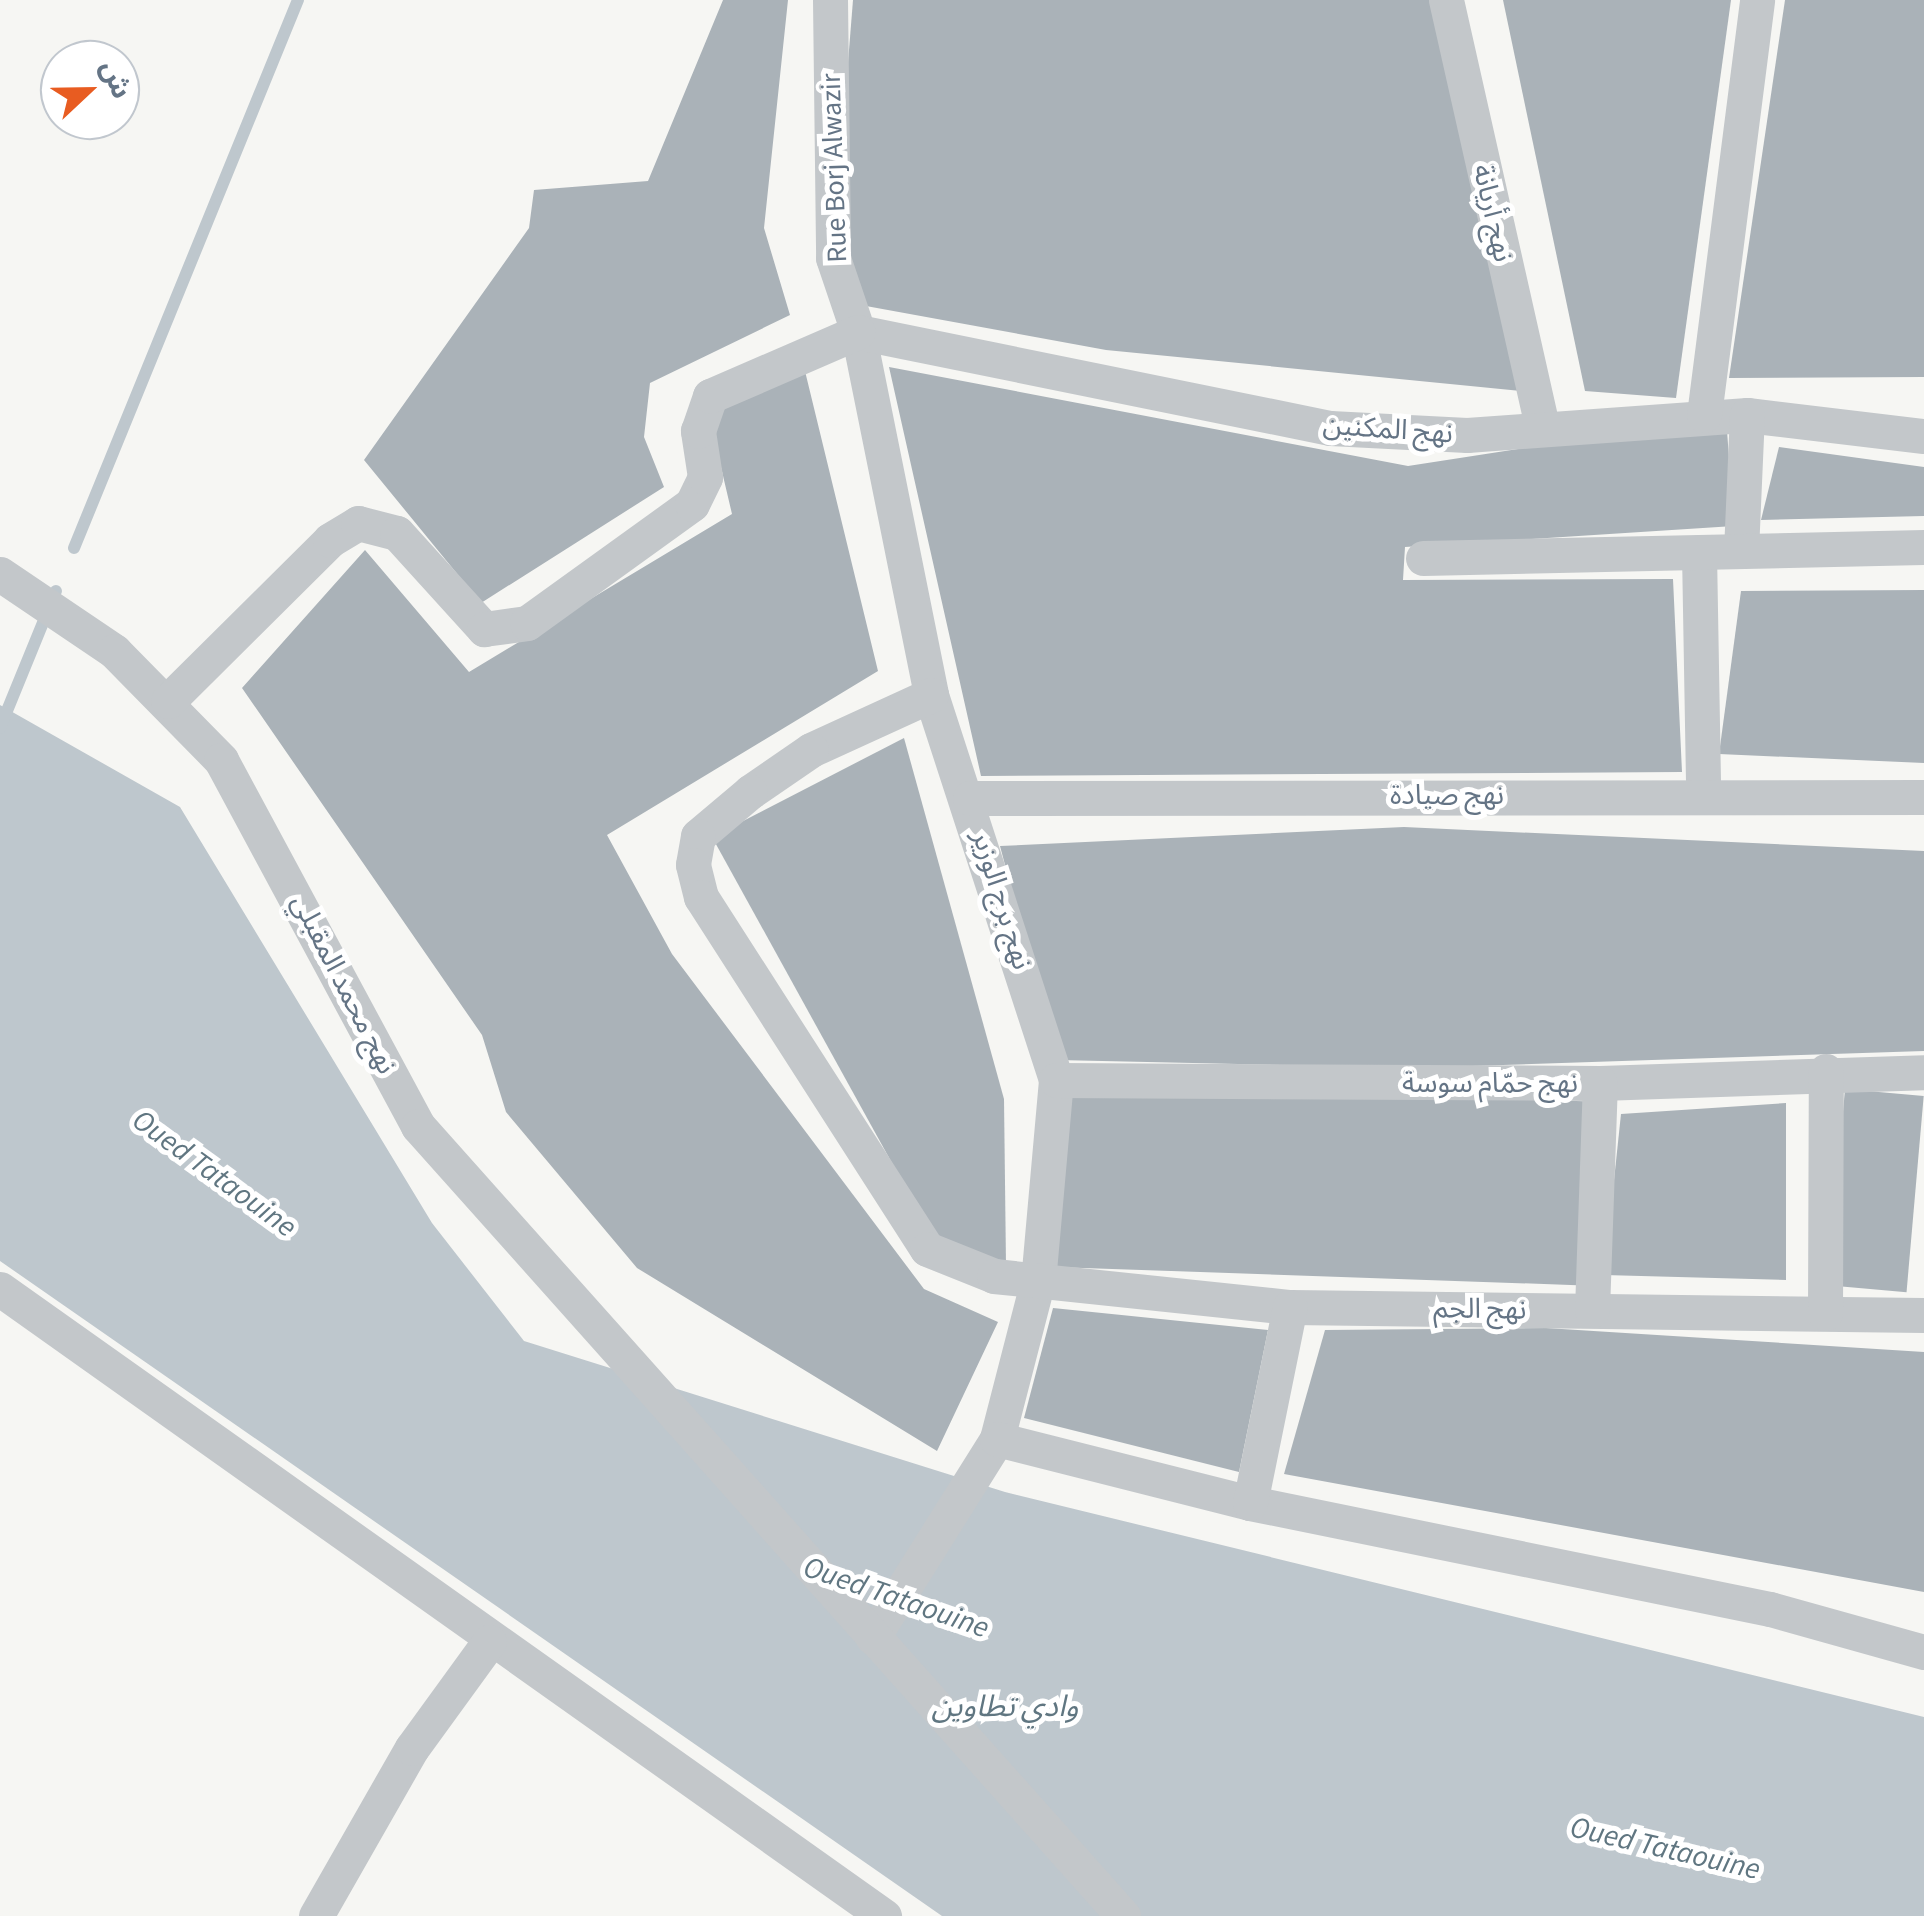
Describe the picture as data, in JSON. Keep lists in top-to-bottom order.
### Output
{
  "streets": {
    "street": [
      "Rue Borj Alwazir",
      "نهج أريانة",
      "نهج المكنين",
      "نهج صيادة",
      "نهج برج الوزير",
      "نهج محمد المقبلي",
      "نهج حمّام سوسة",
      "نهج الجم"
    ]
  },
  "crossings": [
    ["Rue Borj Alwazir", "نهج المكنين"],
    ["Rue Borj Alwazir", "نهج برج الوزير"],
    ["نهج أريانة", "نهج المكنين"],
    ["نهج المكنين", "نهج برج الوزير"],
    ["نهج صيادة", "نهج برج الوزير"],
    ["نهج برج الوزير", "نهج محمد المقبلي"],
    ["نهج برج الوزير", "نهج حمّام سوسة"],
    ["نهج برج الوزير", "نهج الجم"]
  ],
  "water": ["Oued Tataouine", "وادي تطاوين"],
  "north": "right"
}
